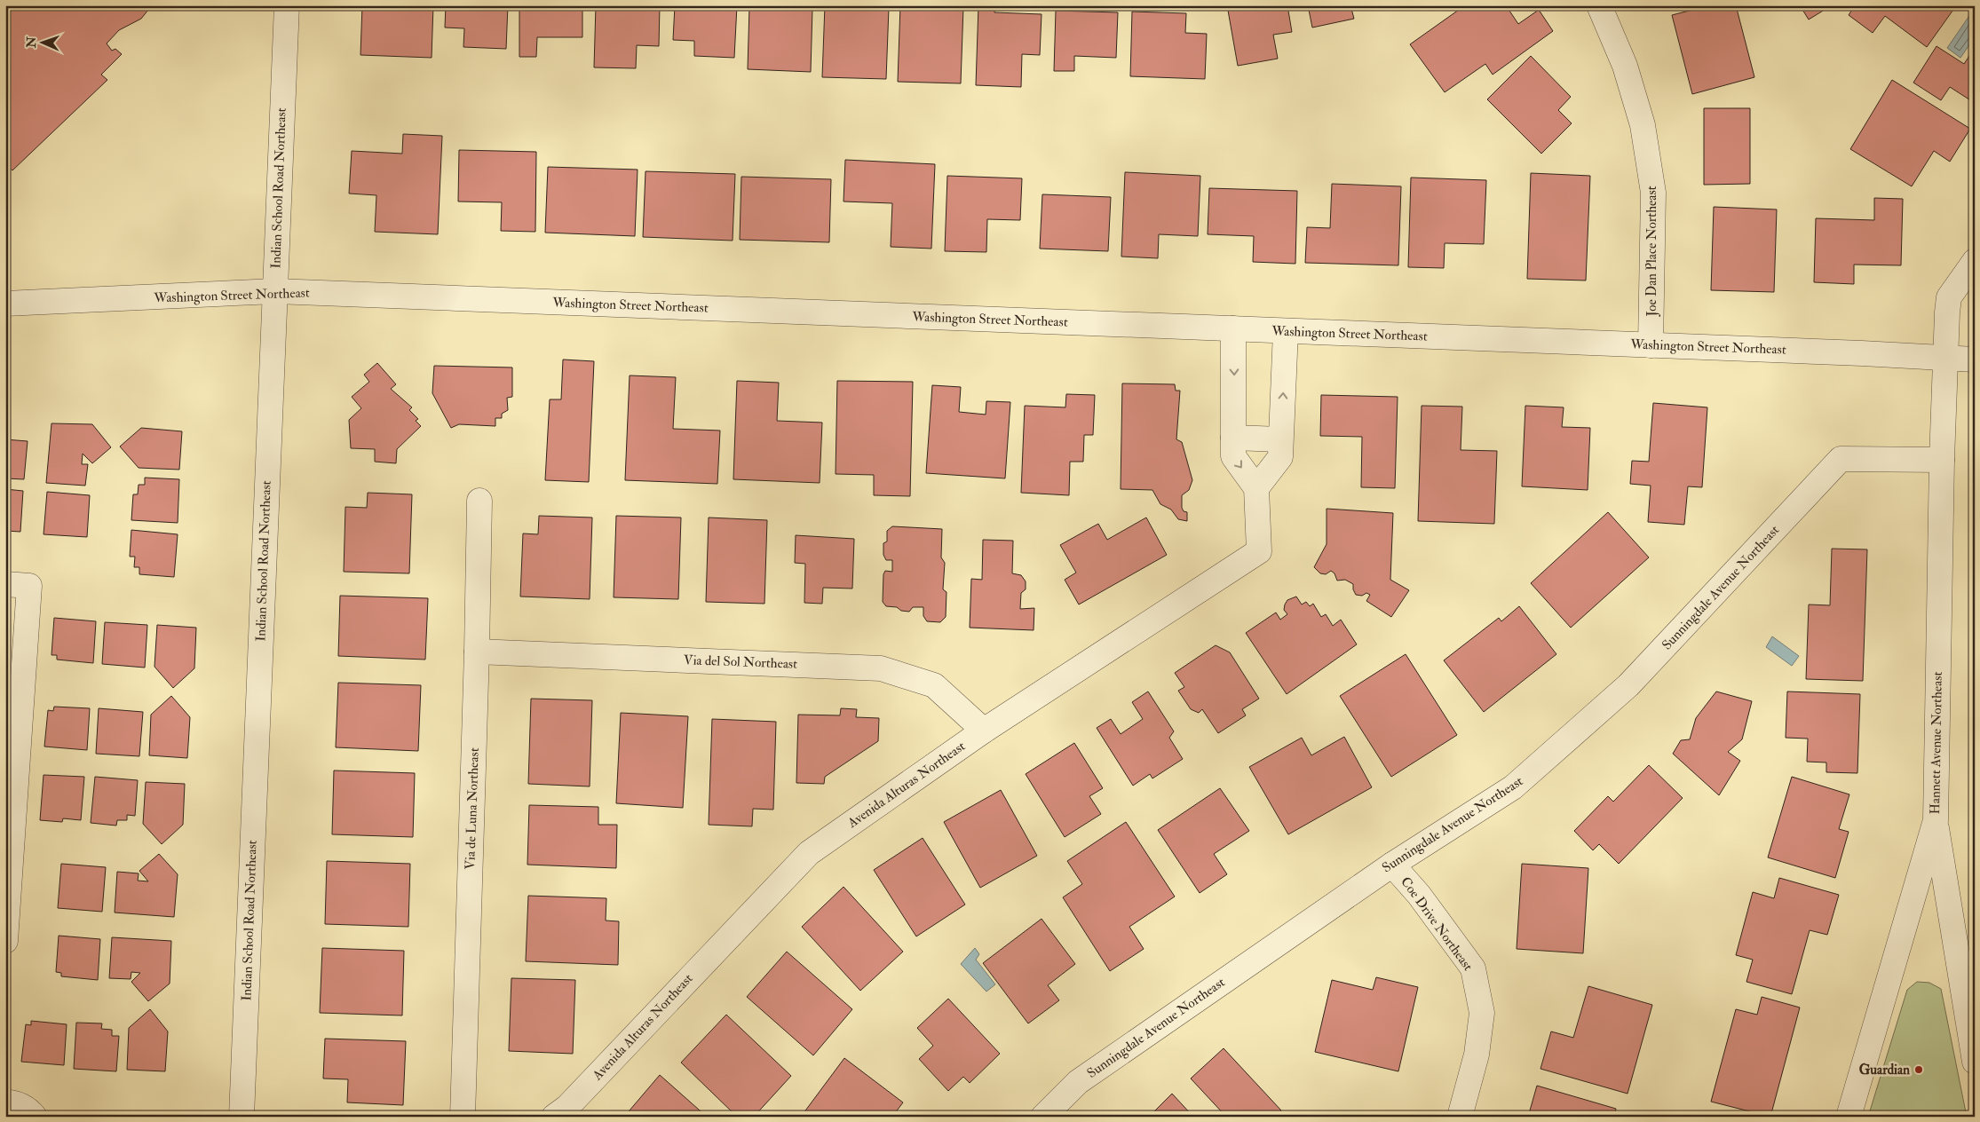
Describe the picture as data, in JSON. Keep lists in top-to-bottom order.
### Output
{
  "streets": {
    "street": [
      "Indian School Road Northeast",
      "Joe Dan Place Northeast",
      "Washington Street Northeast",
      "Sunningdale Avenue Northeast",
      "Via del Sol Northeast",
      "Hannett Avenue Northeast",
      "Avenida Alturas Northeast",
      "Via de Luna Northeast",
      "Coe Drive Northeast"
    ]
  },
  "crossings": [
    ["Indian School Road Northeast", "Washington Street Northeast"],
    ["Joe Dan Place Northeast", "Washington Street Northeast"],
    ["Washington Street Northeast", "Hannett Avenue Northeast"],
    ["Sunningdale Avenue Northeast", "Hannett Avenue Northeast"],
    ["Sunningdale Avenue Northeast", "Coe Drive Northeast"],
    ["Via del Sol Northeast", "Avenida Alturas Northeast"],
    ["Via del Sol Northeast", "Via de Luna Northeast"]
  ],
  "places": ["Guardian"],
  "north": "left"
}
